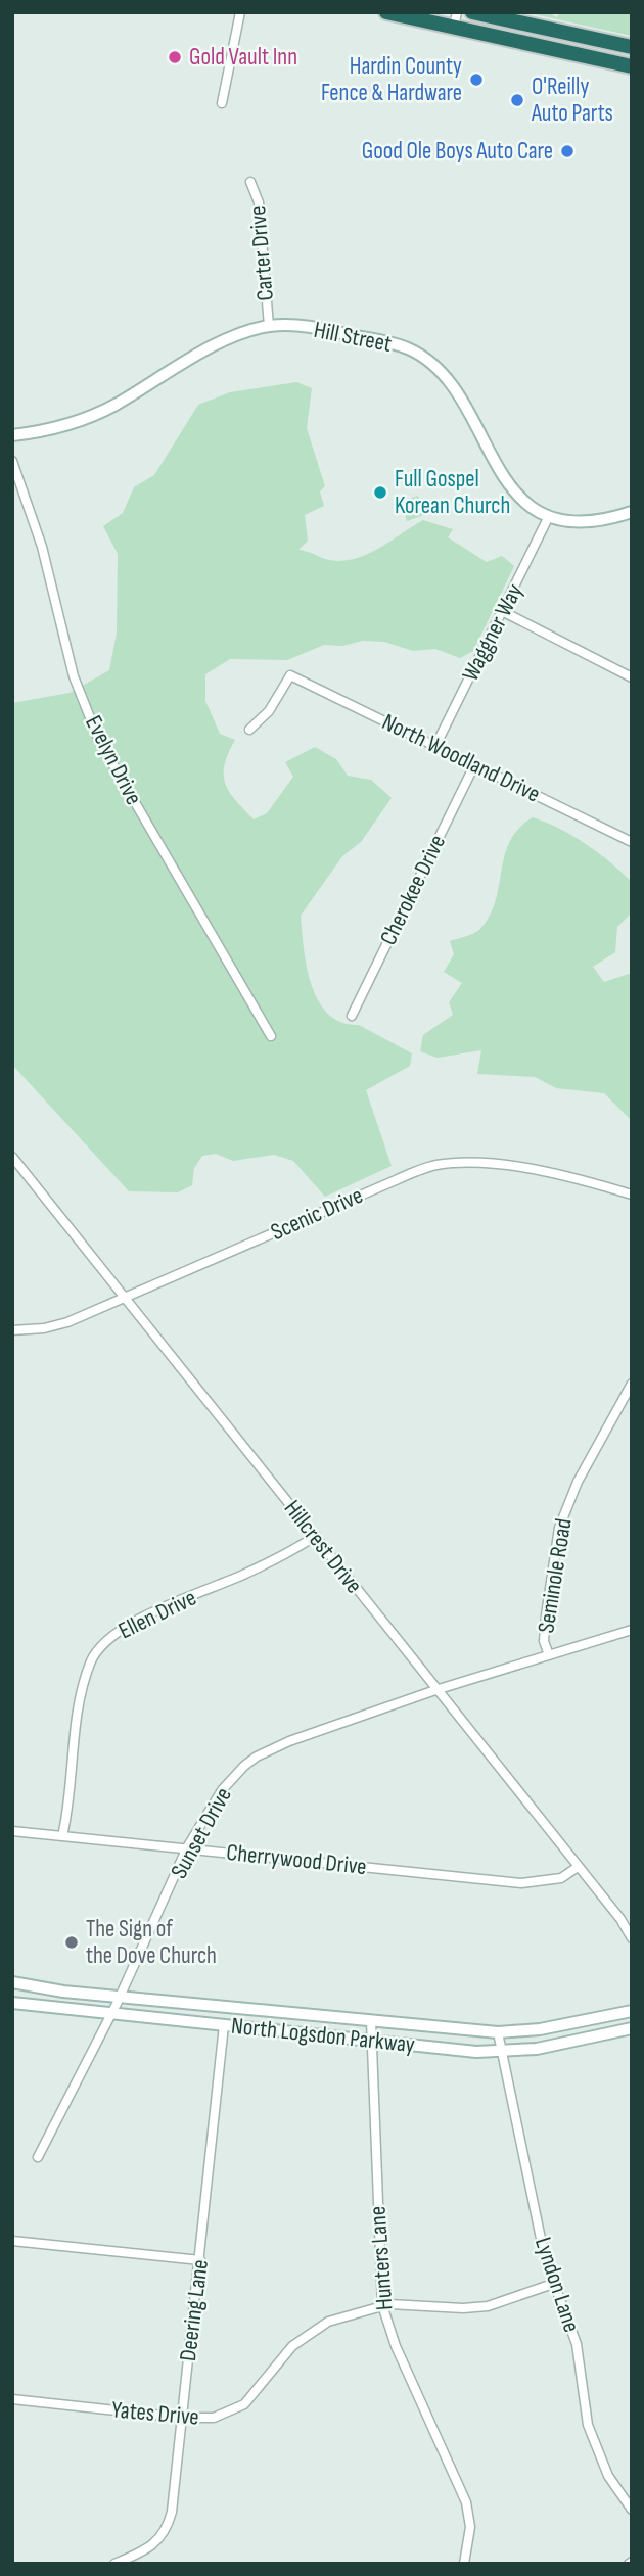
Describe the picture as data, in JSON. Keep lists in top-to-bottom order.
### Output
{
  "streets": {
    "main road": ["Hill Street", "North Logsdon Parkway"],
    "street": [
      "Carter Drive",
      "Waggner Way",
      "North Woodland Drive",
      "Evelyn Drive",
      "Cherokee Drive",
      "Scenic Drive",
      "Hillcrest Drive",
      "Seminole Road",
      "Ellen Drive",
      "Sunset Drive",
      "Cherrywood Drive",
      "Hunters Lane",
      "Lyndon Lane",
      "Deering Lane",
      "Yates Drive"
    ]
  },
  "crossings": [
    ["Carter Drive", "Hill Street"],
    ["Hill Street", "Waggner Way"],
    ["Waggner Way", "North Woodland Drive"],
    ["North Woodland Drive", "Cherokee Drive"],
    ["Scenic Drive", "Hillcrest Drive"],
    ["Hillcrest Drive", "Ellen Drive"],
    ["Hillcrest Drive", "Sunset Drive"],
    ["Hillcrest Drive", "Cherrywood Drive"],
    ["Seminole Road", "Sunset Drive"],
    ["Ellen Drive", "Cherrywood Drive"],
    ["Sunset Drive", "Cherrywood Drive"],
    ["Sunset Drive", "North Logsdon Parkway"],
    ["North Logsdon Parkway", "Hunters Lane"],
    ["North Logsdon Parkway", "Lyndon Lane"],
    ["North Logsdon Parkway", "Deering Lane"],
    ["Hunters Lane", "Yates Drive"],
    ["Lyndon Lane", "Yates Drive"],
    ["Deering Lane", "Yates Drive"]
  ],
  "places": [
    "Gold Vault Inn",
    "Hardin County Fence & Hardware",
    "O'Reilly Auto Parts",
    "Good Ole Boys Auto Care",
    "Full Gospel Korean Church",
    "The Sign of the Dove Church"
  ]
}
